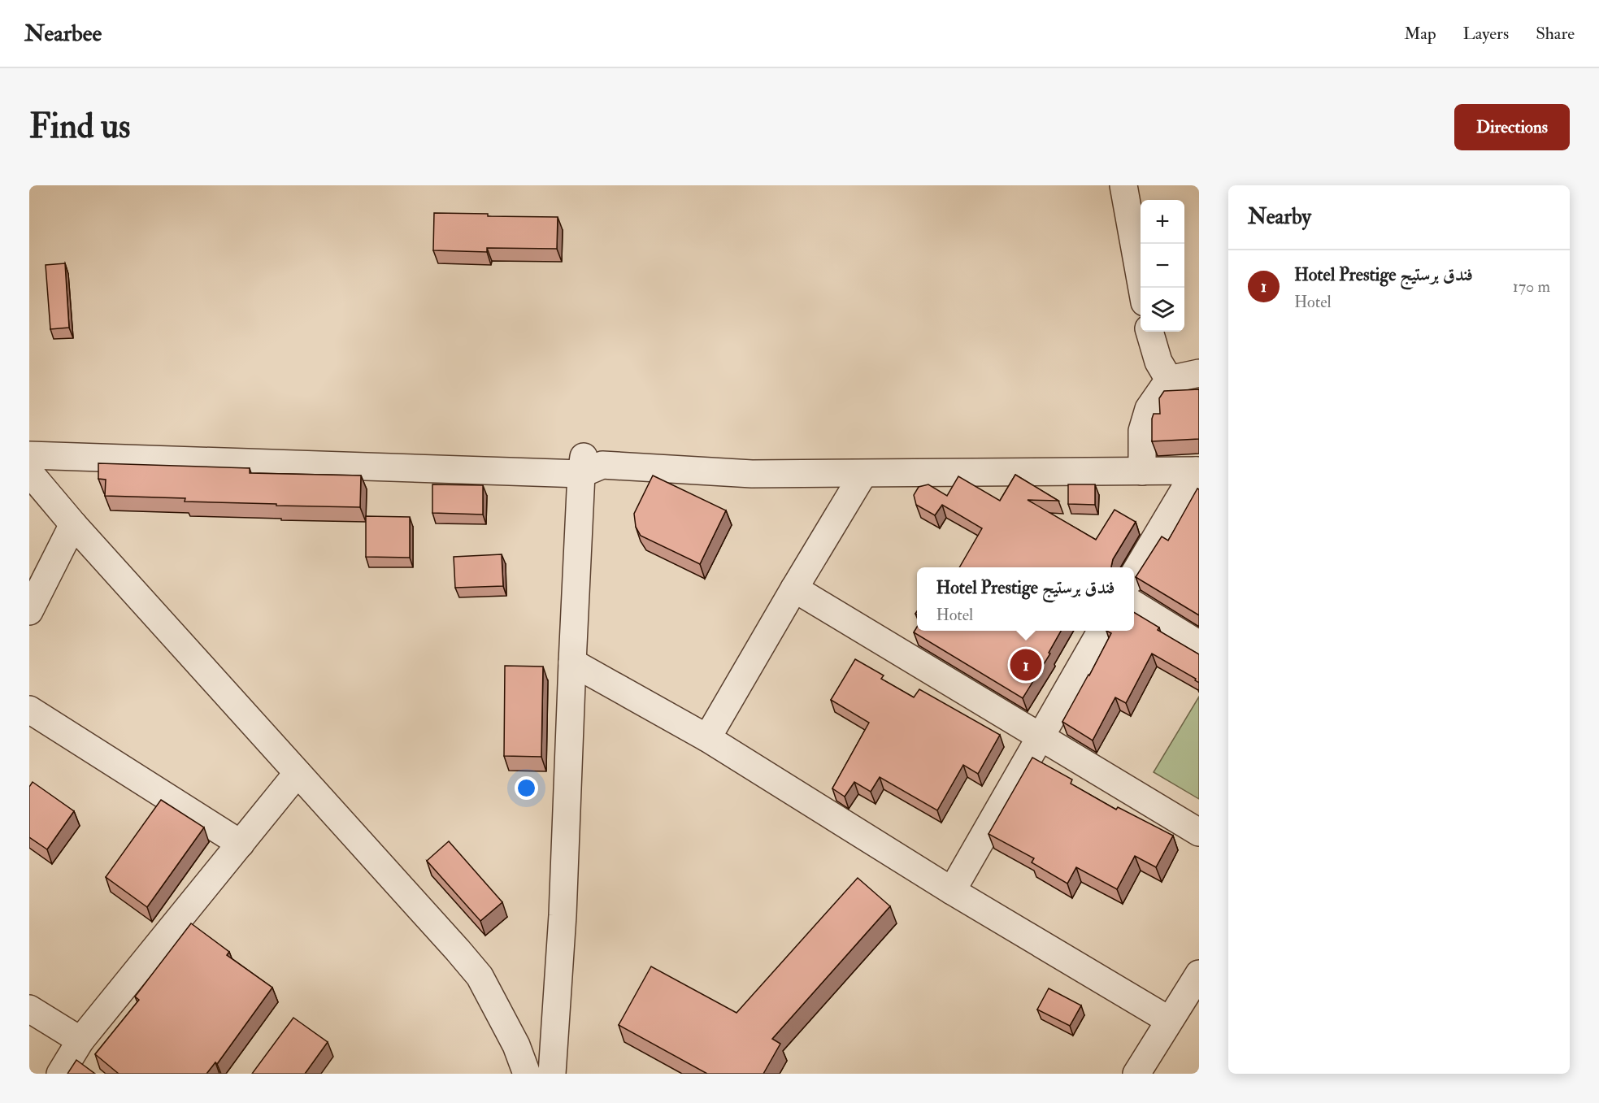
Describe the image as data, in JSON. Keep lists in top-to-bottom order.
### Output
{
  "page": {
    "header": "Nearbee",
    "nav": ["Map", "Layers", "Share"],
    "buttons": "Directions",
    "title": "Find us",
    "heading": "Nearby",
    "map_buttons": ["+", "−"],
    "list": [
      {
        "mark": "1",
        "name": "Hotel Prestige فندق برستيج",
        "note": "Hotel",
        "value": "170 m"
      }
    ],
    "popup": ["Hotel Prestige فندق برستيج", "Hotel"],
    "pins": "1"
  }
}
